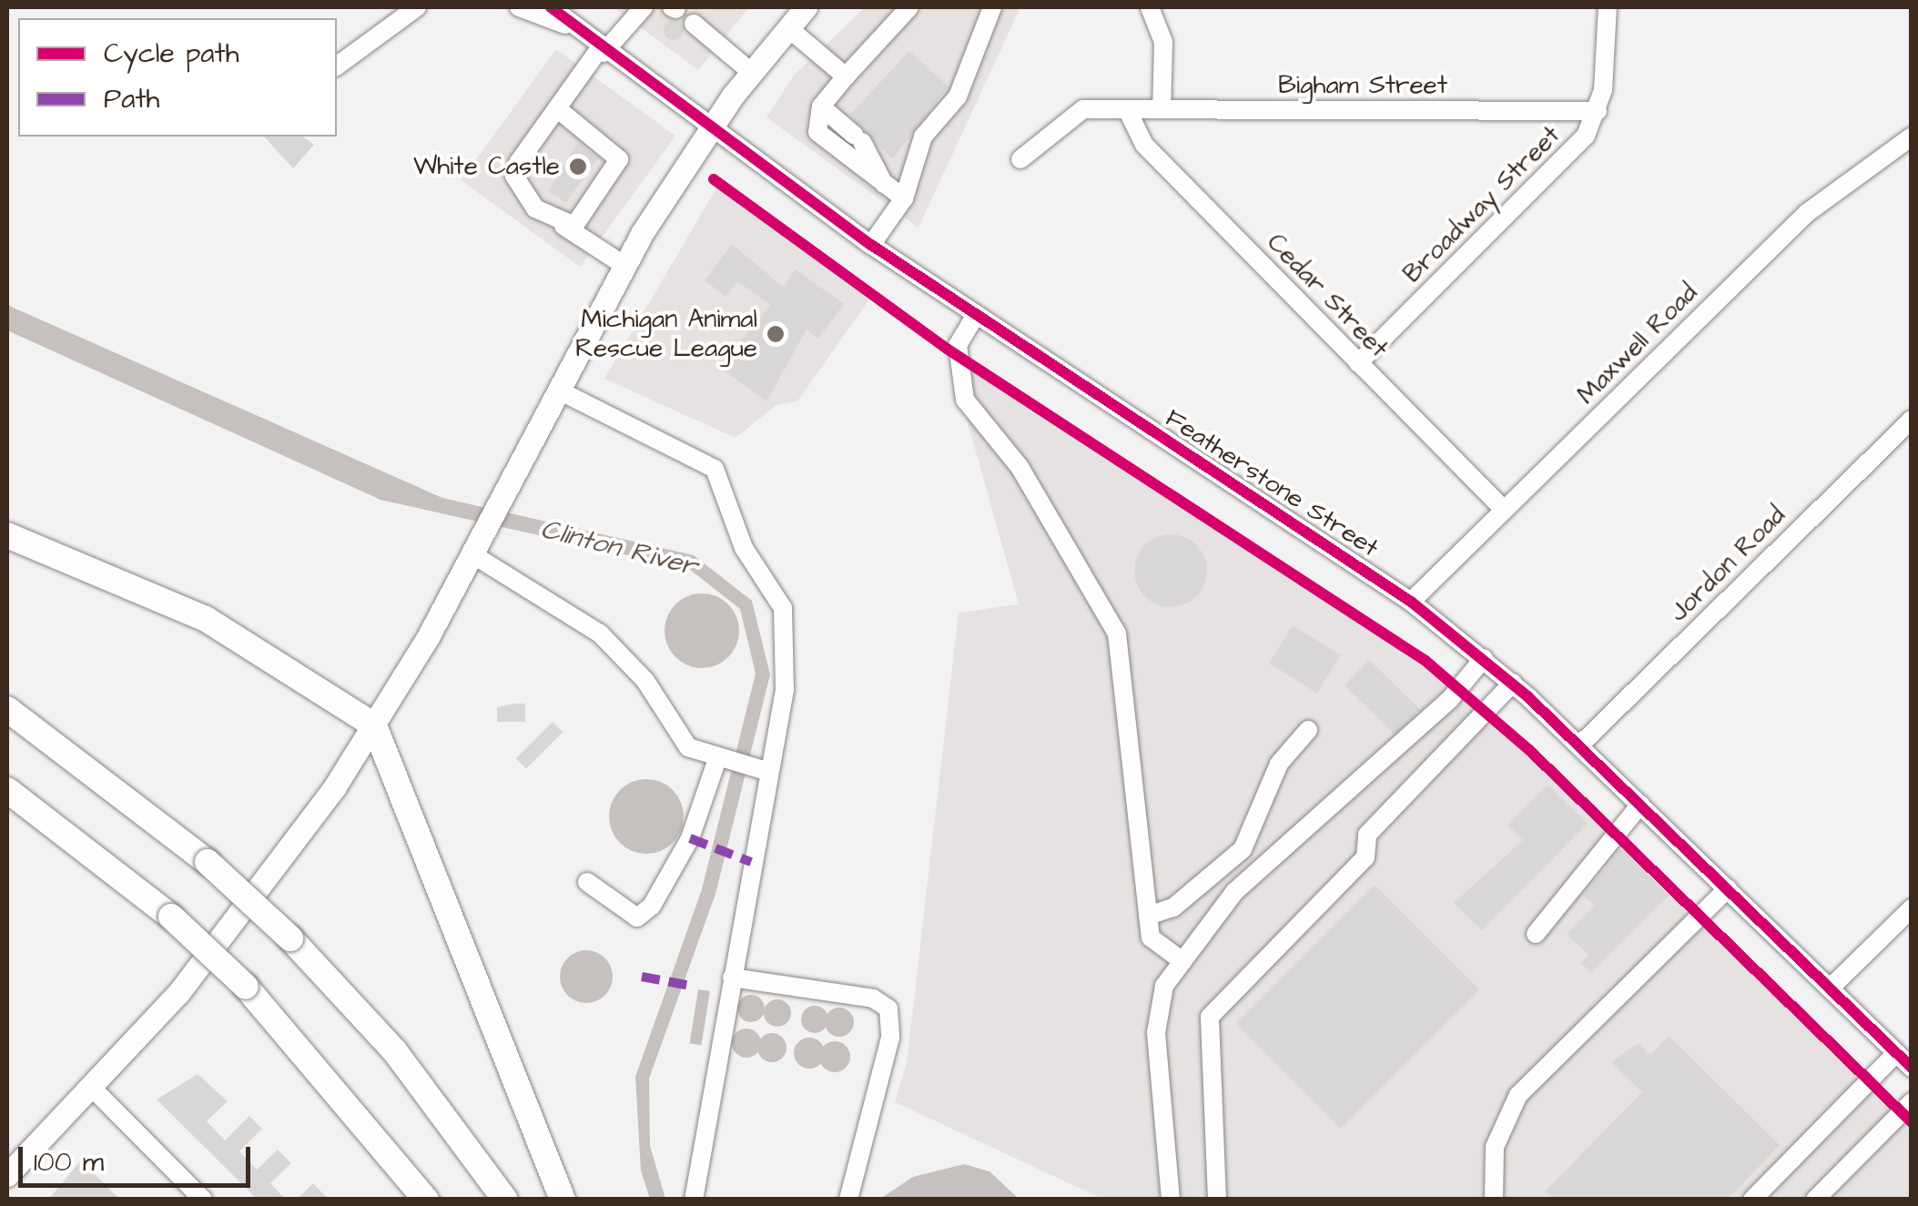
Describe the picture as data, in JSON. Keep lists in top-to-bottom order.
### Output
{
  "streets": {
    "street": [
      "Bigham Street",
      "Broadway Street",
      "Cedar Street",
      "Maxwell Road",
      "Featherstone Street",
      "Jordon Road"
    ]
  },
  "crossings": [
    ["Bigham Street", "Broadway Street"],
    ["Bigham Street", "Cedar Street"],
    ["Broadway Street", "Cedar Street"],
    ["Cedar Street", "Maxwell Road"],
    ["Maxwell Road", "Featherstone Street"],
    ["Featherstone Street", "Jordon Road"]
  ],
  "water": ["Clinton River"],
  "places": ["White Castle", "Michigan Animal Rescue League"],
  "legend": ["Cycle path", "Path"],
  "scale_bar": "100 m"
}
